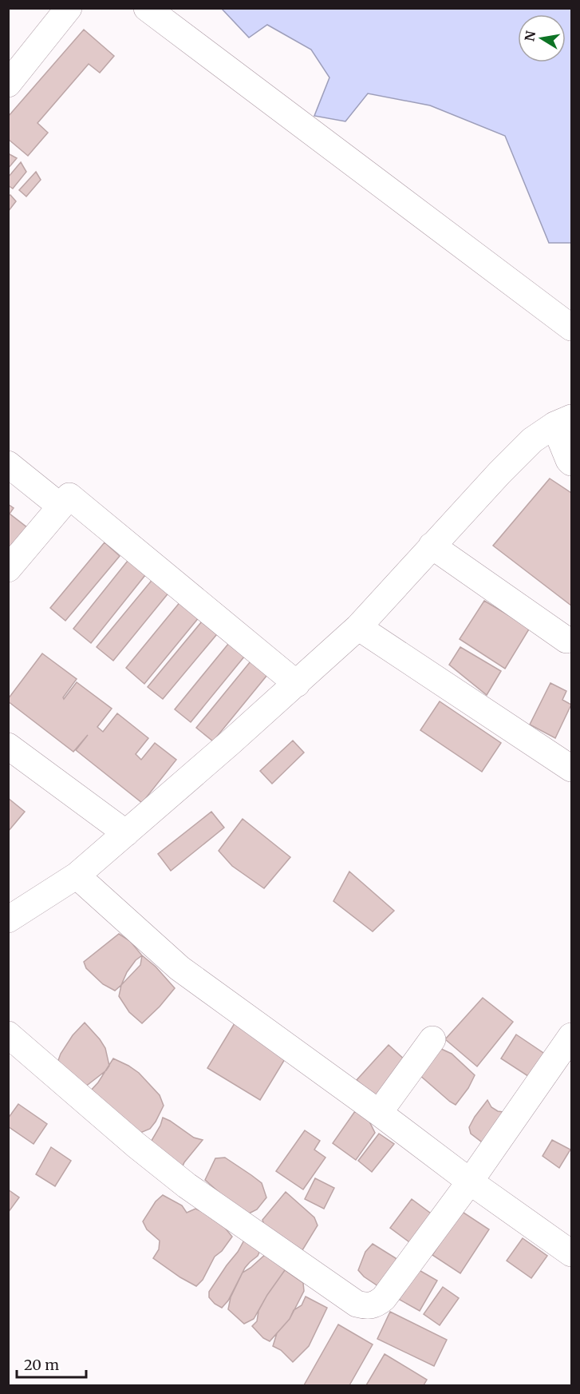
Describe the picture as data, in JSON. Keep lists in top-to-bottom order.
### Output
{
  "scale_bar": "20 m",
  "north": "left"
}
